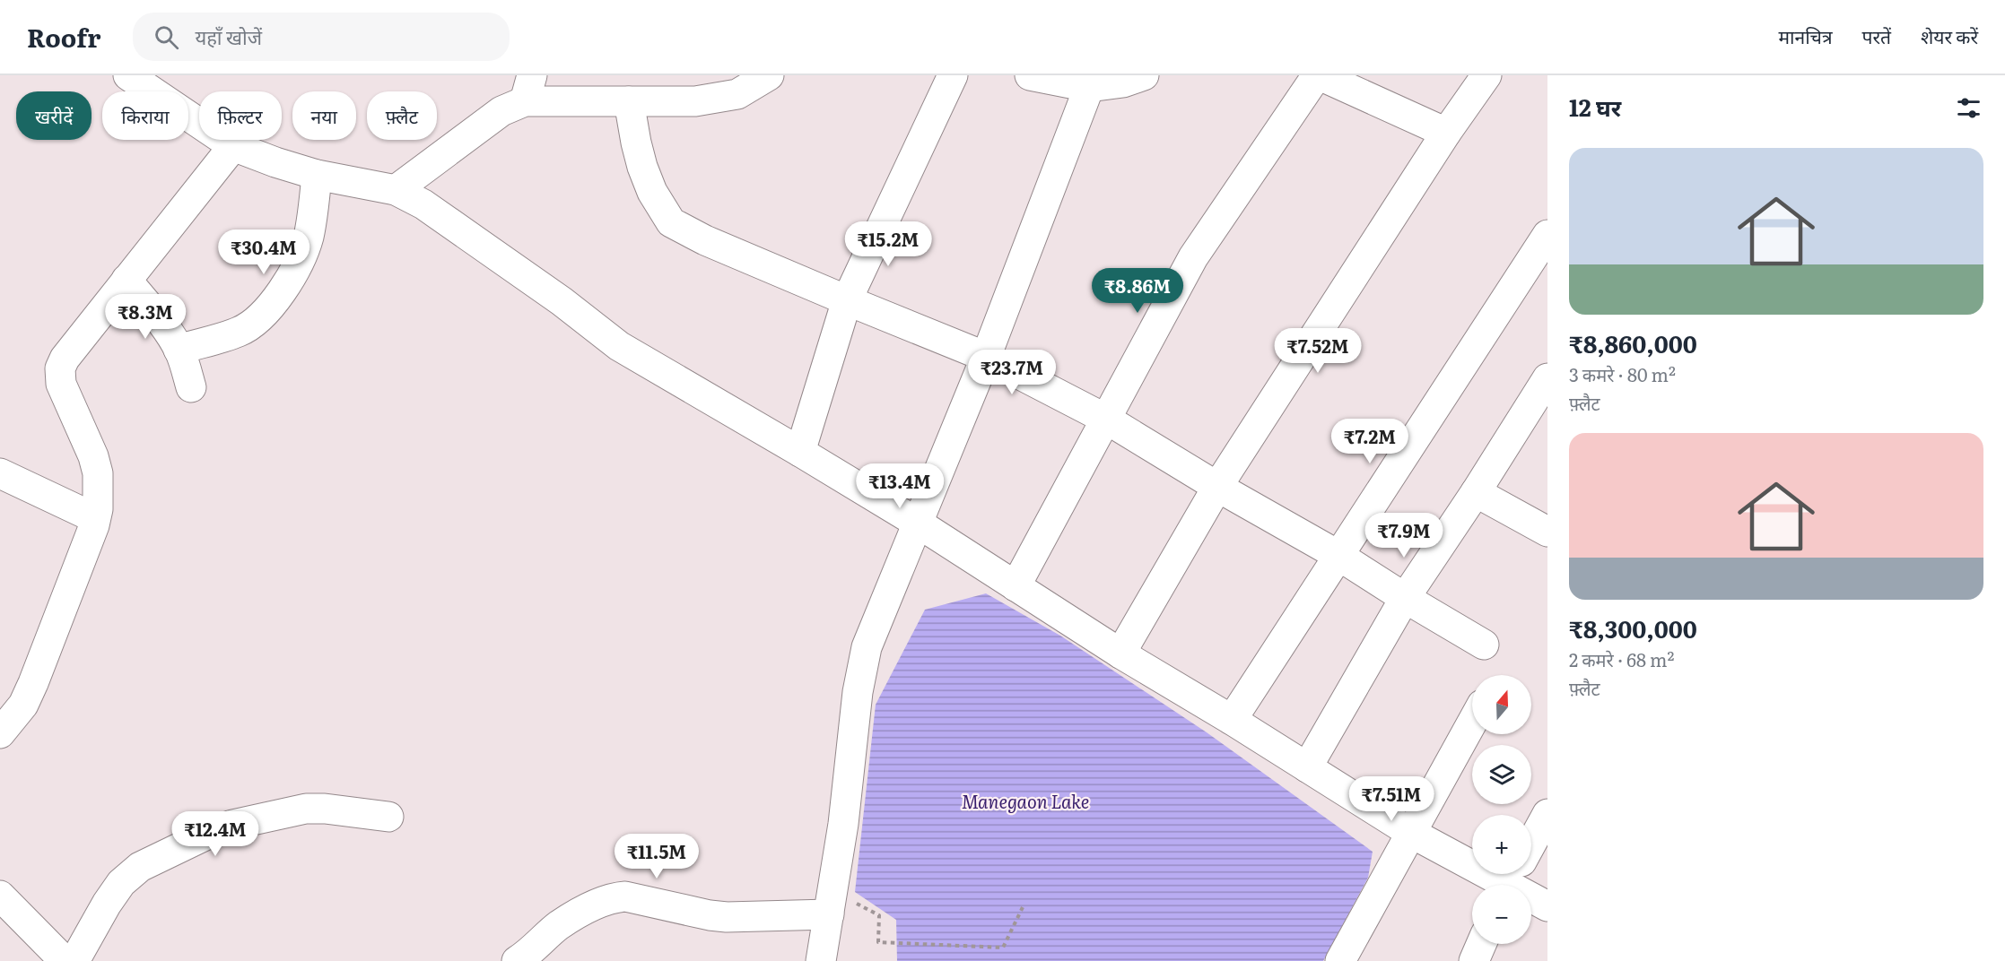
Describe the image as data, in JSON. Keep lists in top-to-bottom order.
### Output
{
  "water": ["Manegaon Lake"],
  "north": "top",
  "page": {
    "header": "Roofr",
    "search": "यहाँ खोजें",
    "nav": ["मानचित्र", "परतें", "शेयर करें"],
    "heading": "12 घर",
    "chip": [
      "खरीदें",
      "किराया",
      "फ़िल्टर",
      "नया",
      "फ़्लैट"
    ],
    "list": [
      {
        "name": "₹8,860,000",
        "note": "3 कमरे · 80 m² · फ़्लैट"
      },
      {
        "name": "₹8,300,000",
        "note": "2 कमरे · 68 m² · फ़्लैट"
      }
    ],
    "price": [
      "₹15.2M",
      "₹30.4M",
      "₹8.86M",
      "₹8.3M",
      "₹7.52M",
      "₹23.7M",
      "₹7.2M",
      "₹13.4M",
      "₹7.9M",
      "₹7.51M",
      "₹12.4M",
      "₹11.5M"
    ],
    "map_buttons": ["+", "−"]
  }
}
